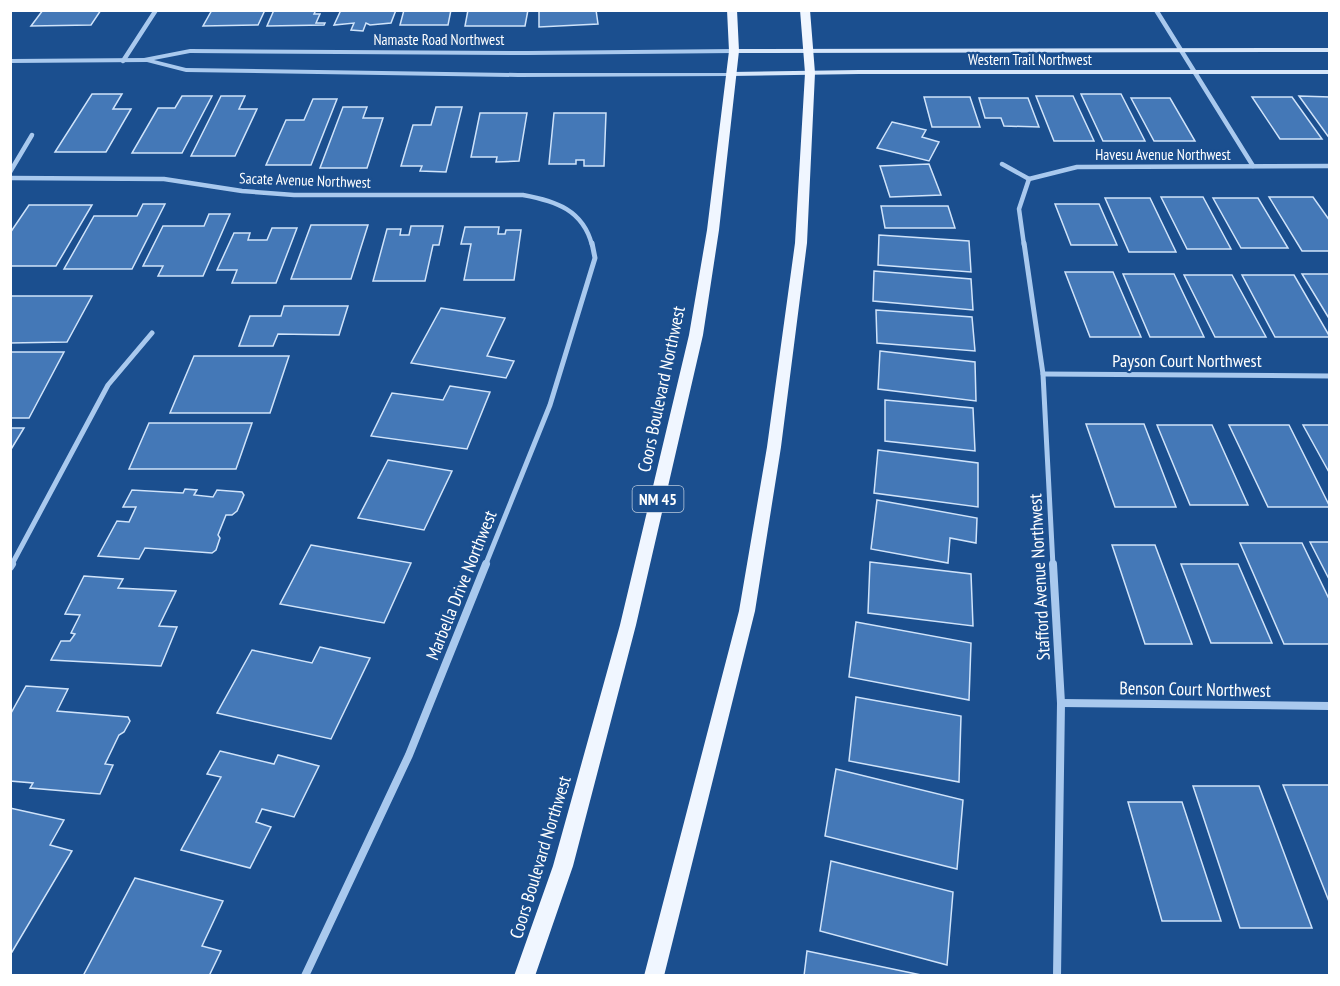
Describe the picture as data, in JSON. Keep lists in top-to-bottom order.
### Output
{
  "streets": {
    "main road": ["Western Trail Northwest", "Coors Boulevard Northwest", "NM 45"],
    "street": [
      "Namaste Road Northwest",
      "Havesu Avenue Northwest",
      "Sacate Avenue Northwest",
      "Payson Court Northwest",
      "Stafford Avenue Northwest",
      "Marbella Drive Northwest",
      "Benson Court Northwest"
    ]
  },
  "crossings": [
    ["Namaste Road Northwest", "Western Trail Northwest"],
    ["Namaste Road Northwest", "Coors Boulevard Northwest"],
    ["Western Trail Northwest", "Coors Boulevard Northwest"],
    ["Havesu Avenue Northwest", "Stafford Avenue Northwest"],
    ["Sacate Avenue Northwest", "Marbella Drive Northwest"],
    ["Payson Court Northwest", "Stafford Avenue Northwest"],
    ["Stafford Avenue Northwest", "Benson Court Northwest"]
  ]
}
